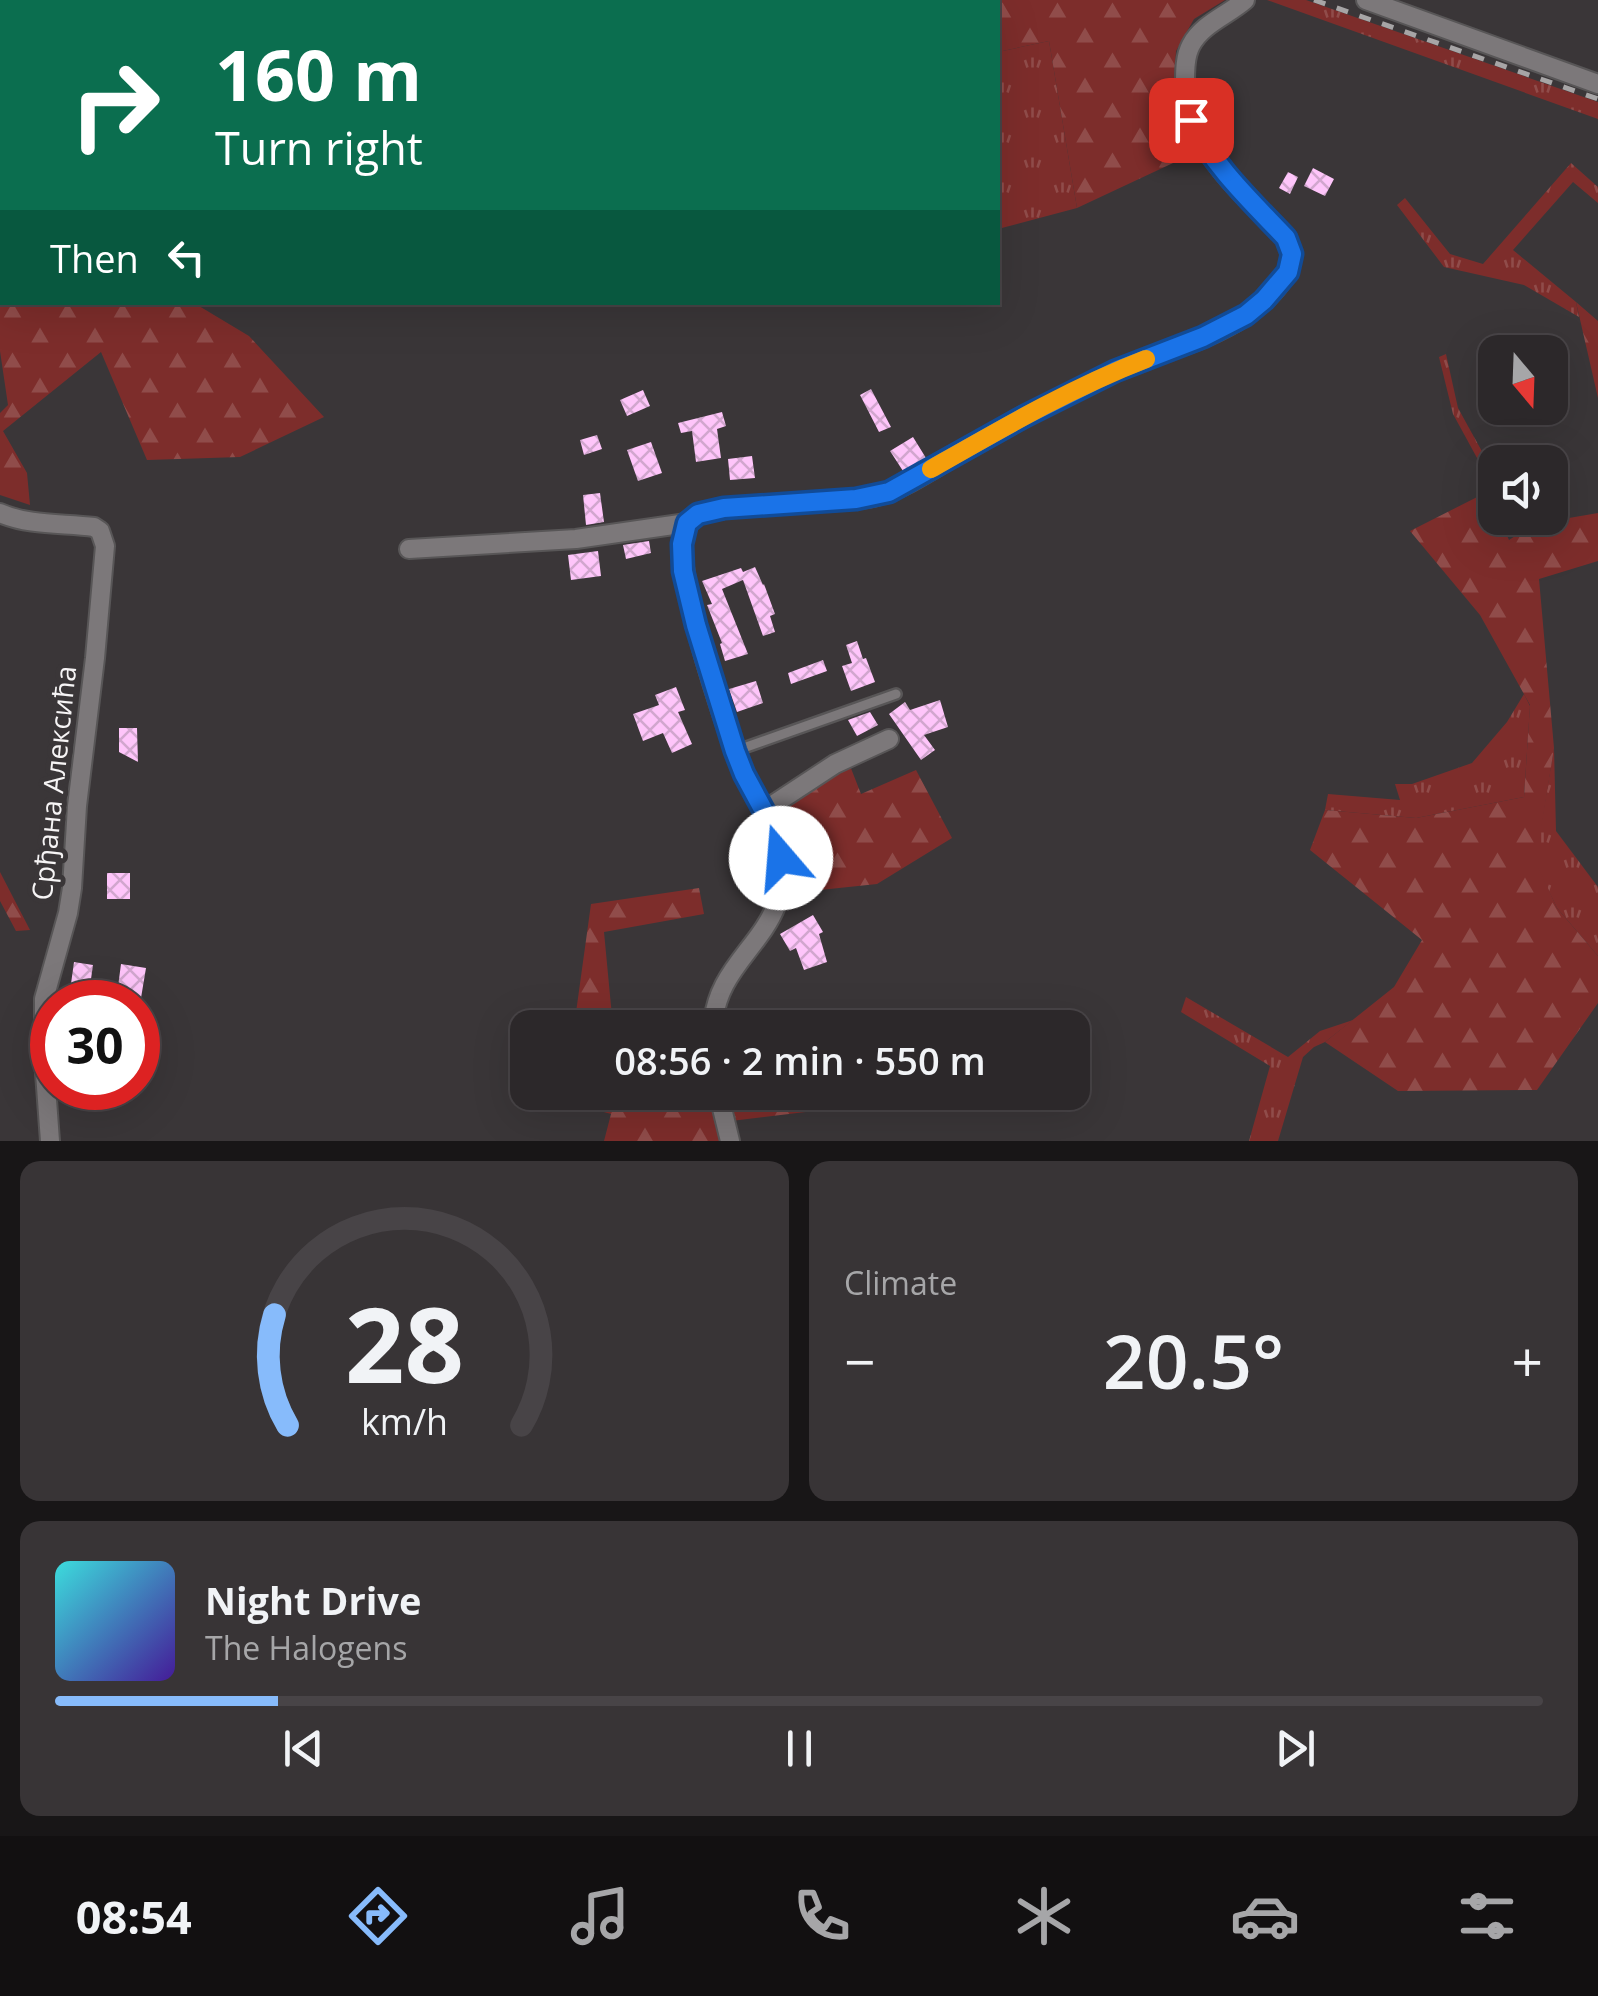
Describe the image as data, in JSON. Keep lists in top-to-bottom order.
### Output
{
  "streets": {
    "street": ["Срђана Алексића"]
  },
  "north": "bottom",
  "page": {
    "turn": ["160 m", "Turn right"],
    "then": "Then",
    "limit": "30",
    "trip": "08:56 · 2 min · 550 m",
    "tile": "Climate",
    "heat": ["−", "20.5°", "+"],
    "song": ["Night Drive", "The Halogens"],
    "tabs": "08:54",
    "gauge": ["28", "km/h"]
  }
}
